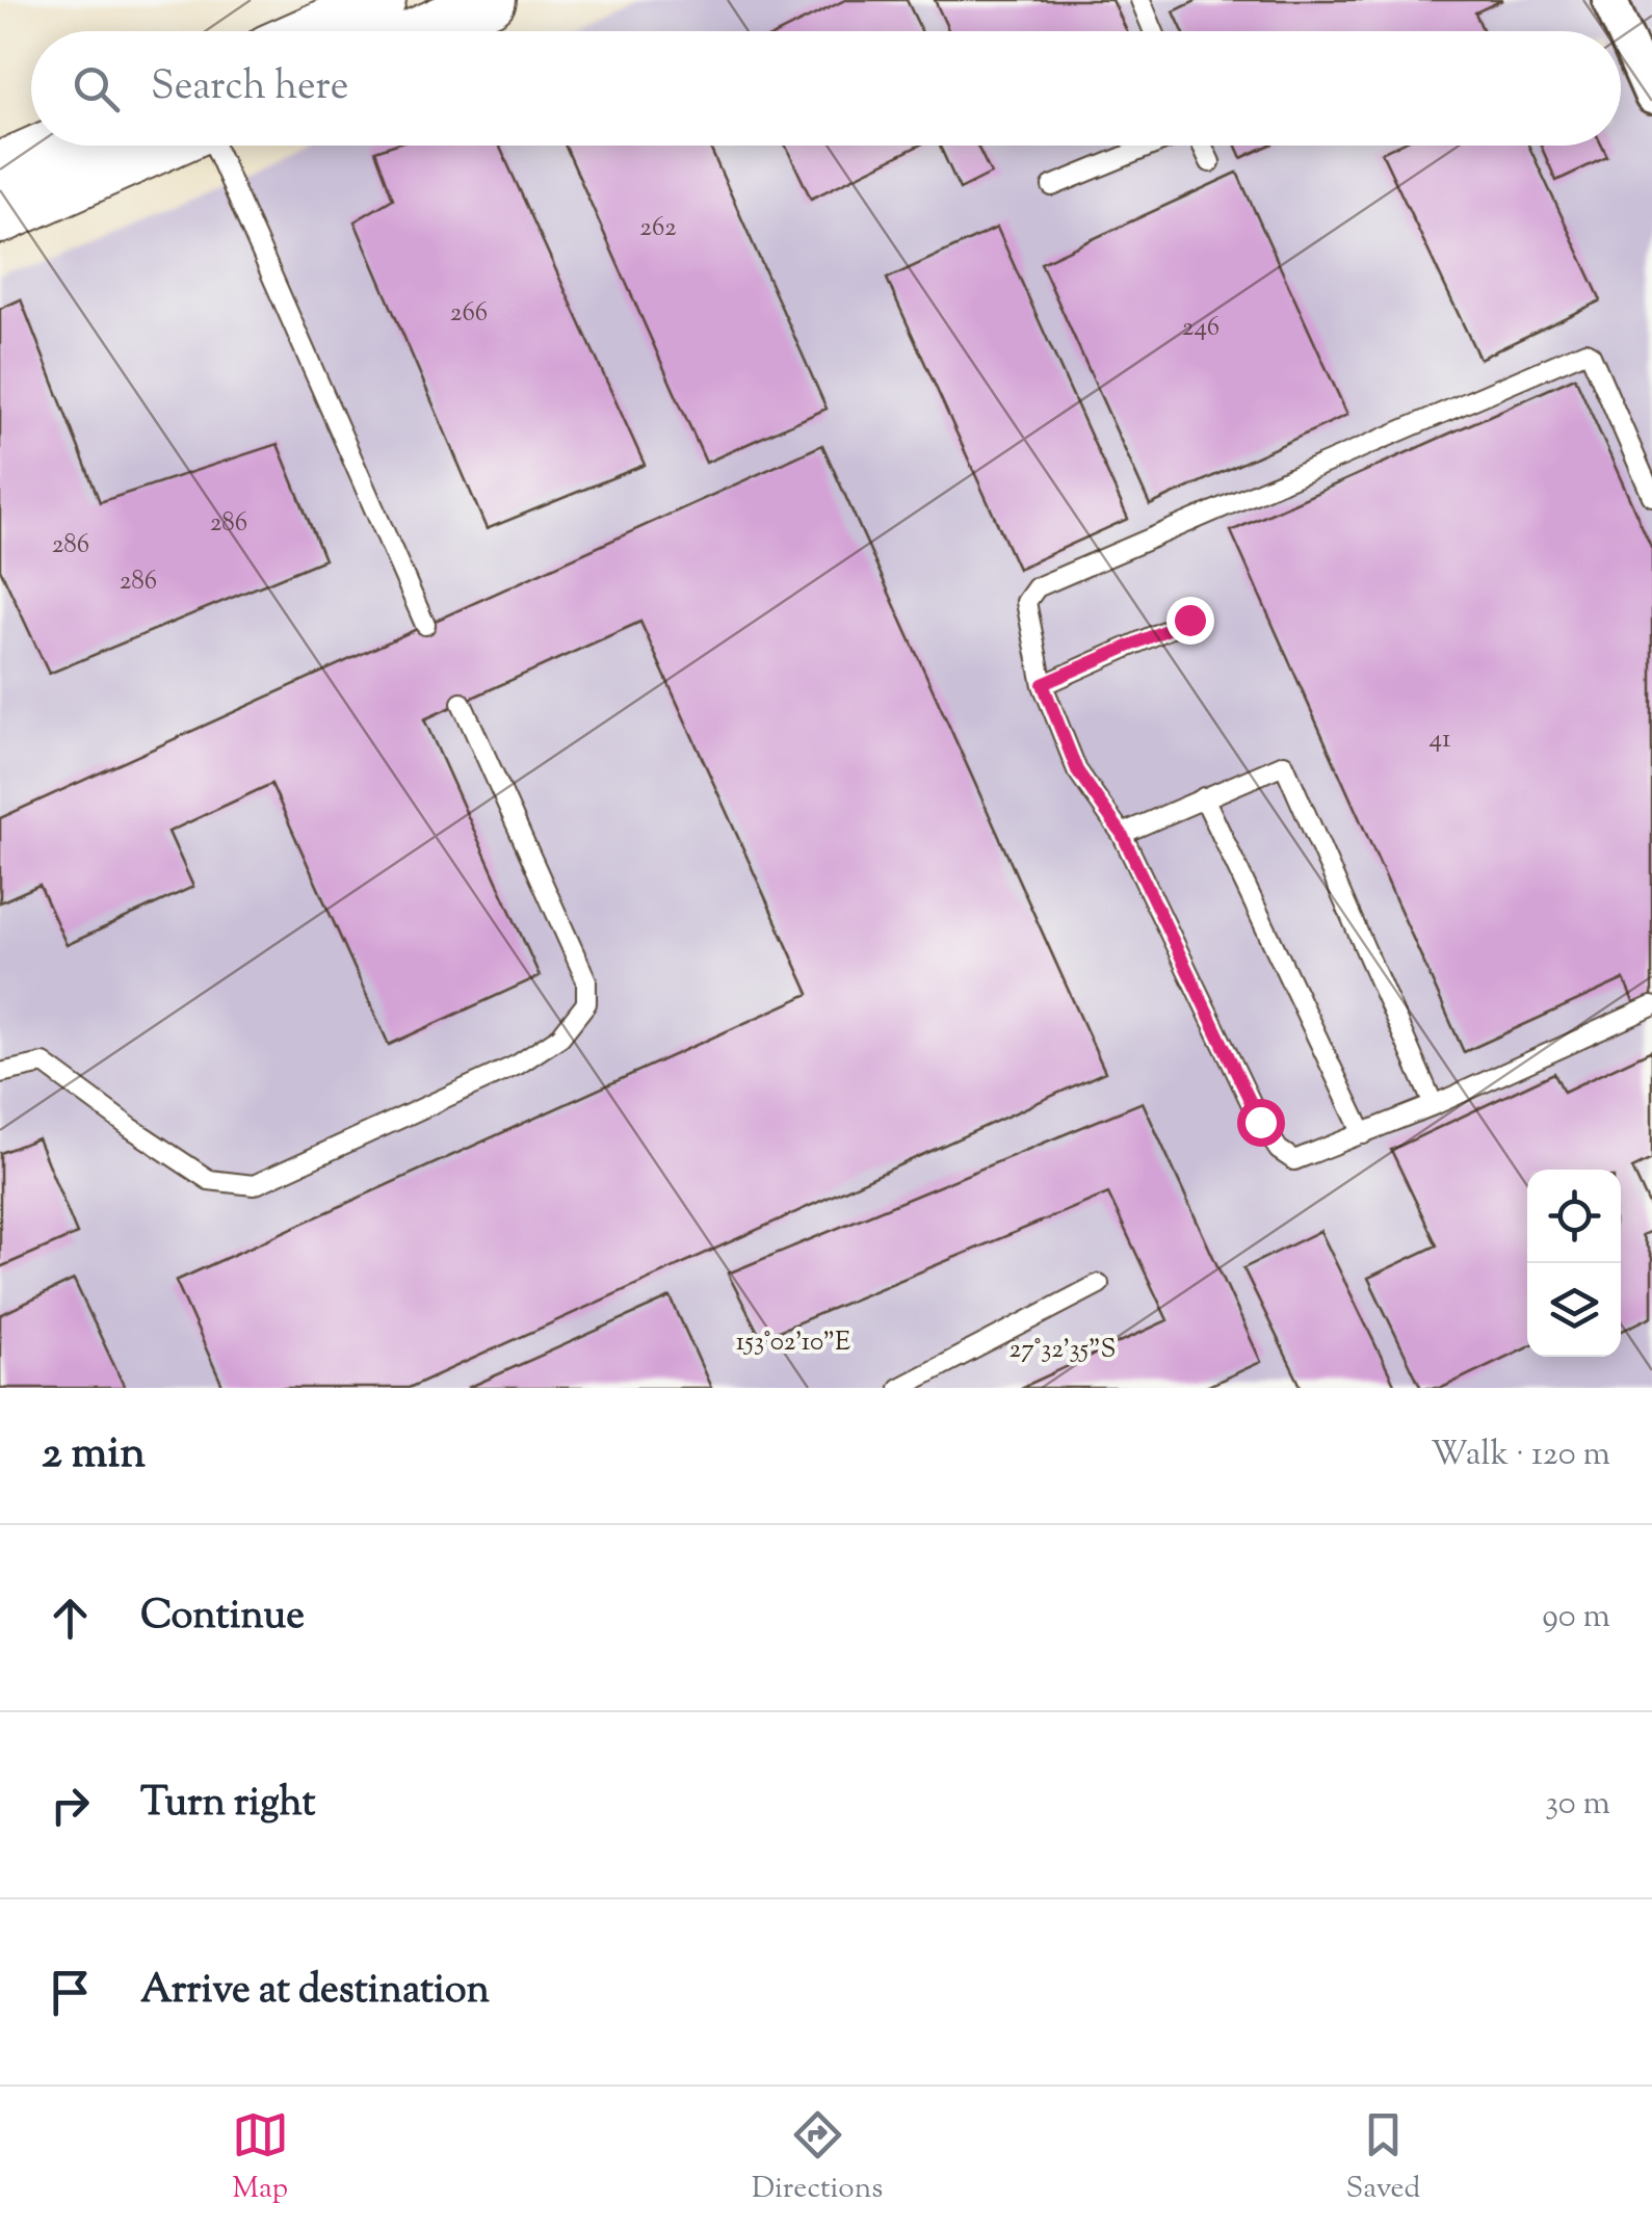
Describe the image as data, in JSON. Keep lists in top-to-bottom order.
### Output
{
  "house_numbers": [
    "262",
    "266",
    "246",
    "286",
    "286",
    "286",
    "41"
  ],
  "page": {
    "search": "Search here",
    "heading": ["2 min", "Walk · 120 m"],
    "list": [
      ["Continue", "90 m"],
      ["Turn right", "30 m"],
      "Arrive at destination"
    ],
    "nav": ["Map", "Directions", "Saved"]
  },
  "coordinates": ["153°02'10\"E", "27°32'35\"S"]
}
